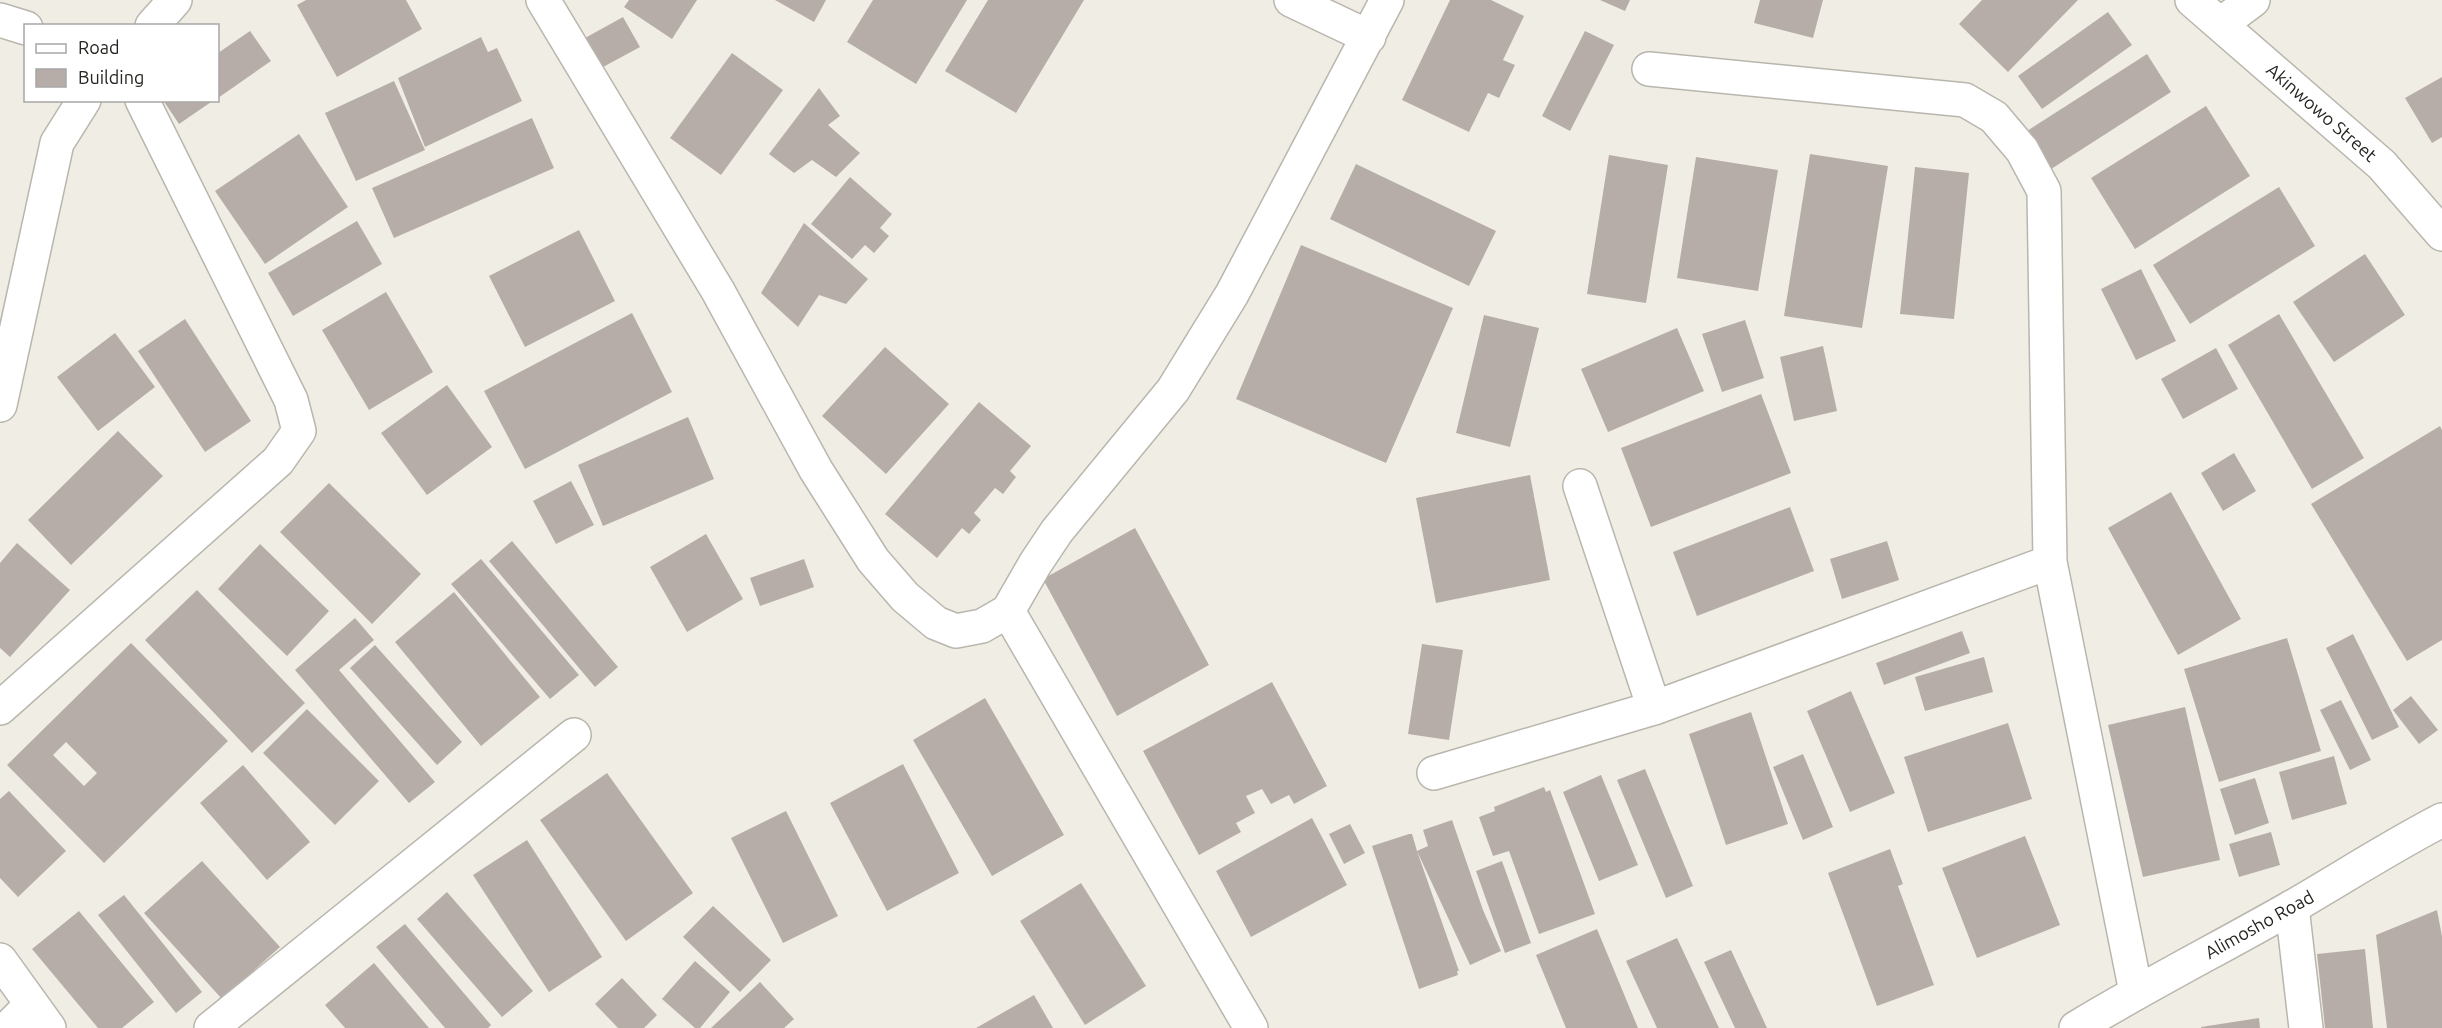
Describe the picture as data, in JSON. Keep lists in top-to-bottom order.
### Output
{
  "streets": {
    "street": ["Akinwowo Street", "Alimosho Road"]
  },
  "legend": ["Road", "Building"]
}
